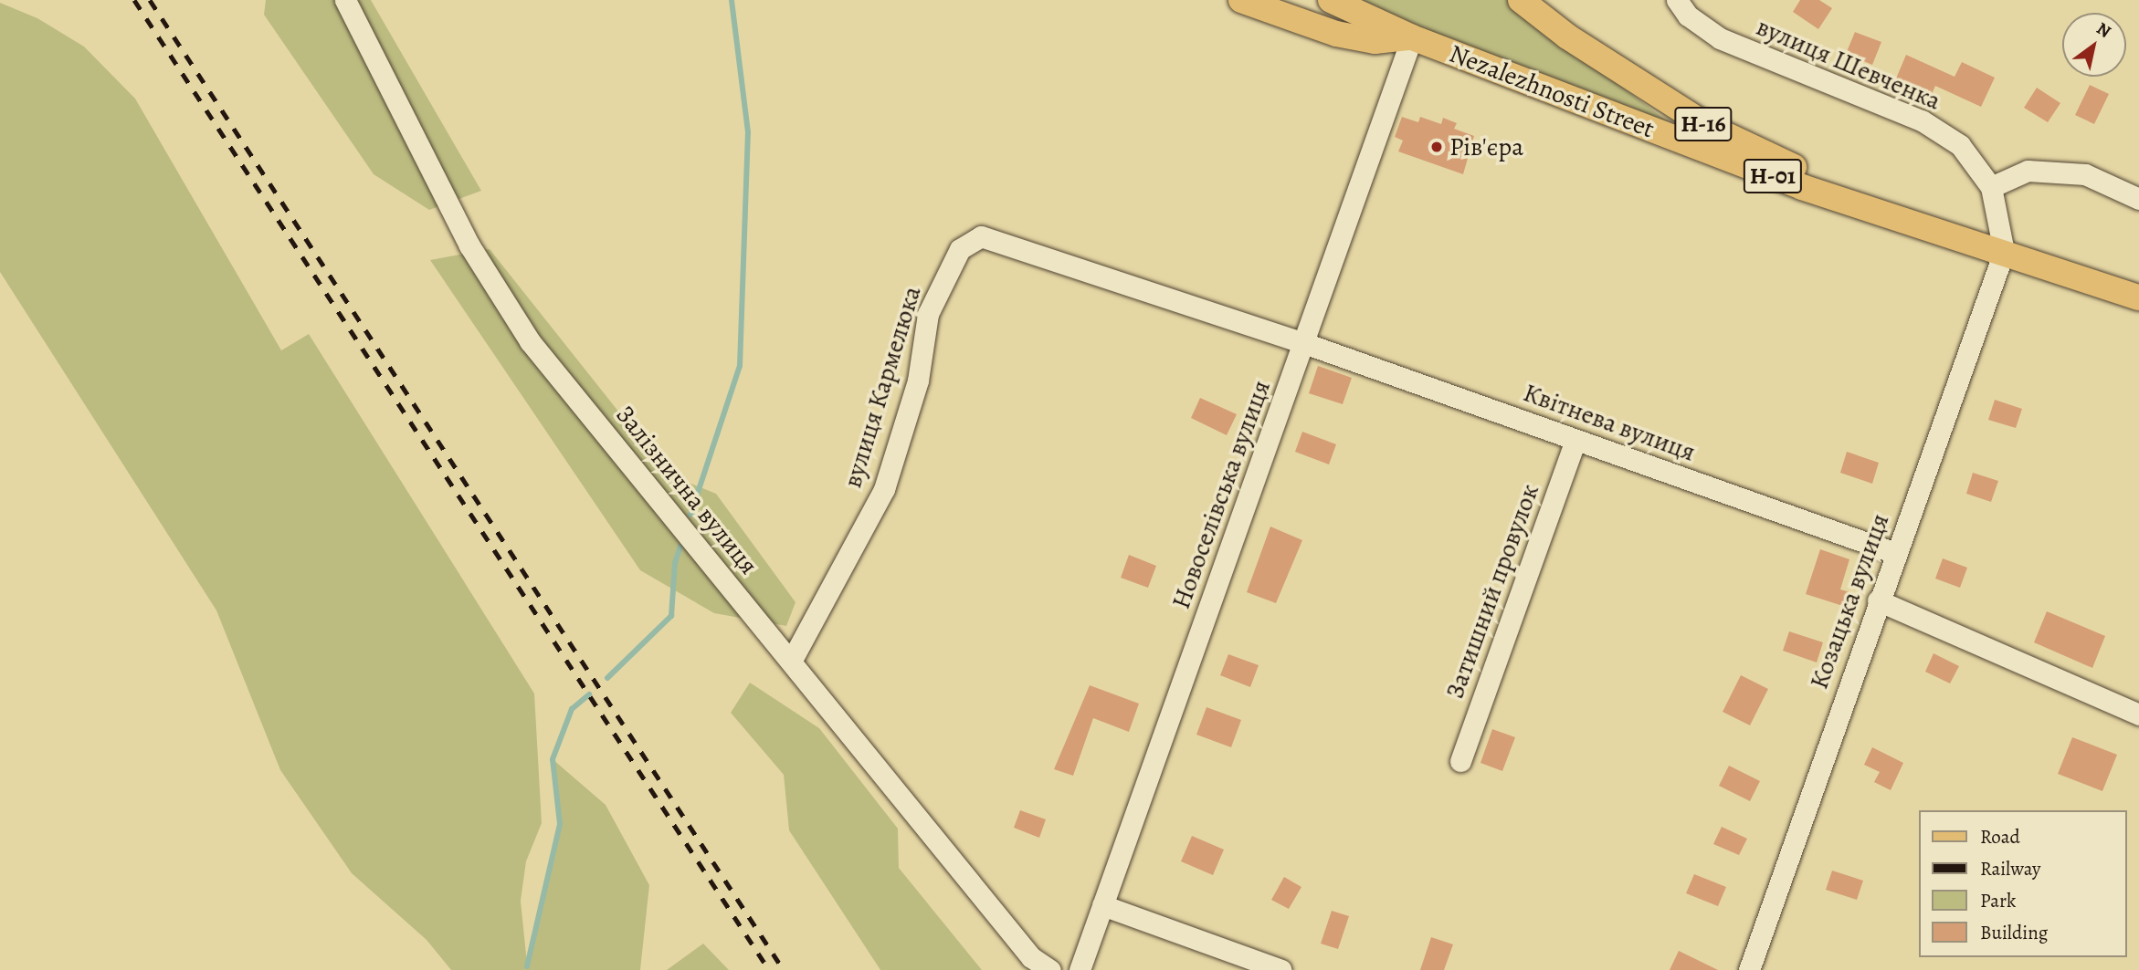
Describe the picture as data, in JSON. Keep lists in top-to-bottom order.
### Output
{
  "streets": {
    "main road": ["Nezalezhnosti Street", "Н-16", "Н-01"],
    "street": [
      "вулиця Шевченка",
      "вулиця Кармелюка",
      "Квітнева вулиця",
      "Залізнична вулиця",
      "Новоселівська вулиця",
      "Затишний провулок",
      "Козацька вулиця"
    ]
  },
  "crossings": [
    ["вулиця Шевченка", "Nezalezhnosti Street"],
    ["вулиця Шевченка", "Козацька вулиця"],
    ["Nezalezhnosti Street", "Н-16"],
    ["Nezalezhnosti Street", "Новоселівська вулиця"],
    ["Nezalezhnosti Street", "Козацька вулиця"],
    ["вулиця Кармелюка", "Квітнева вулиця"],
    ["вулиця Кармелюка", "Залізнична вулиця"],
    ["вулиця Кармелюка", "Новоселівська вулиця"],
    ["Квітнева вулиця", "Новоселівська вулиця"],
    ["Квітнева вулиця", "Затишний провулок"],
    ["Квітнева вулиця", "Козацька вулиця"],
    ["Залізнична вулиця", "Новоселівська вулиця"]
  ],
  "places": ["Рів'єра"],
  "legend": [
    "Road",
    "Railway",
    "Park",
    "Building"
  ],
  "north": "top right"
}
